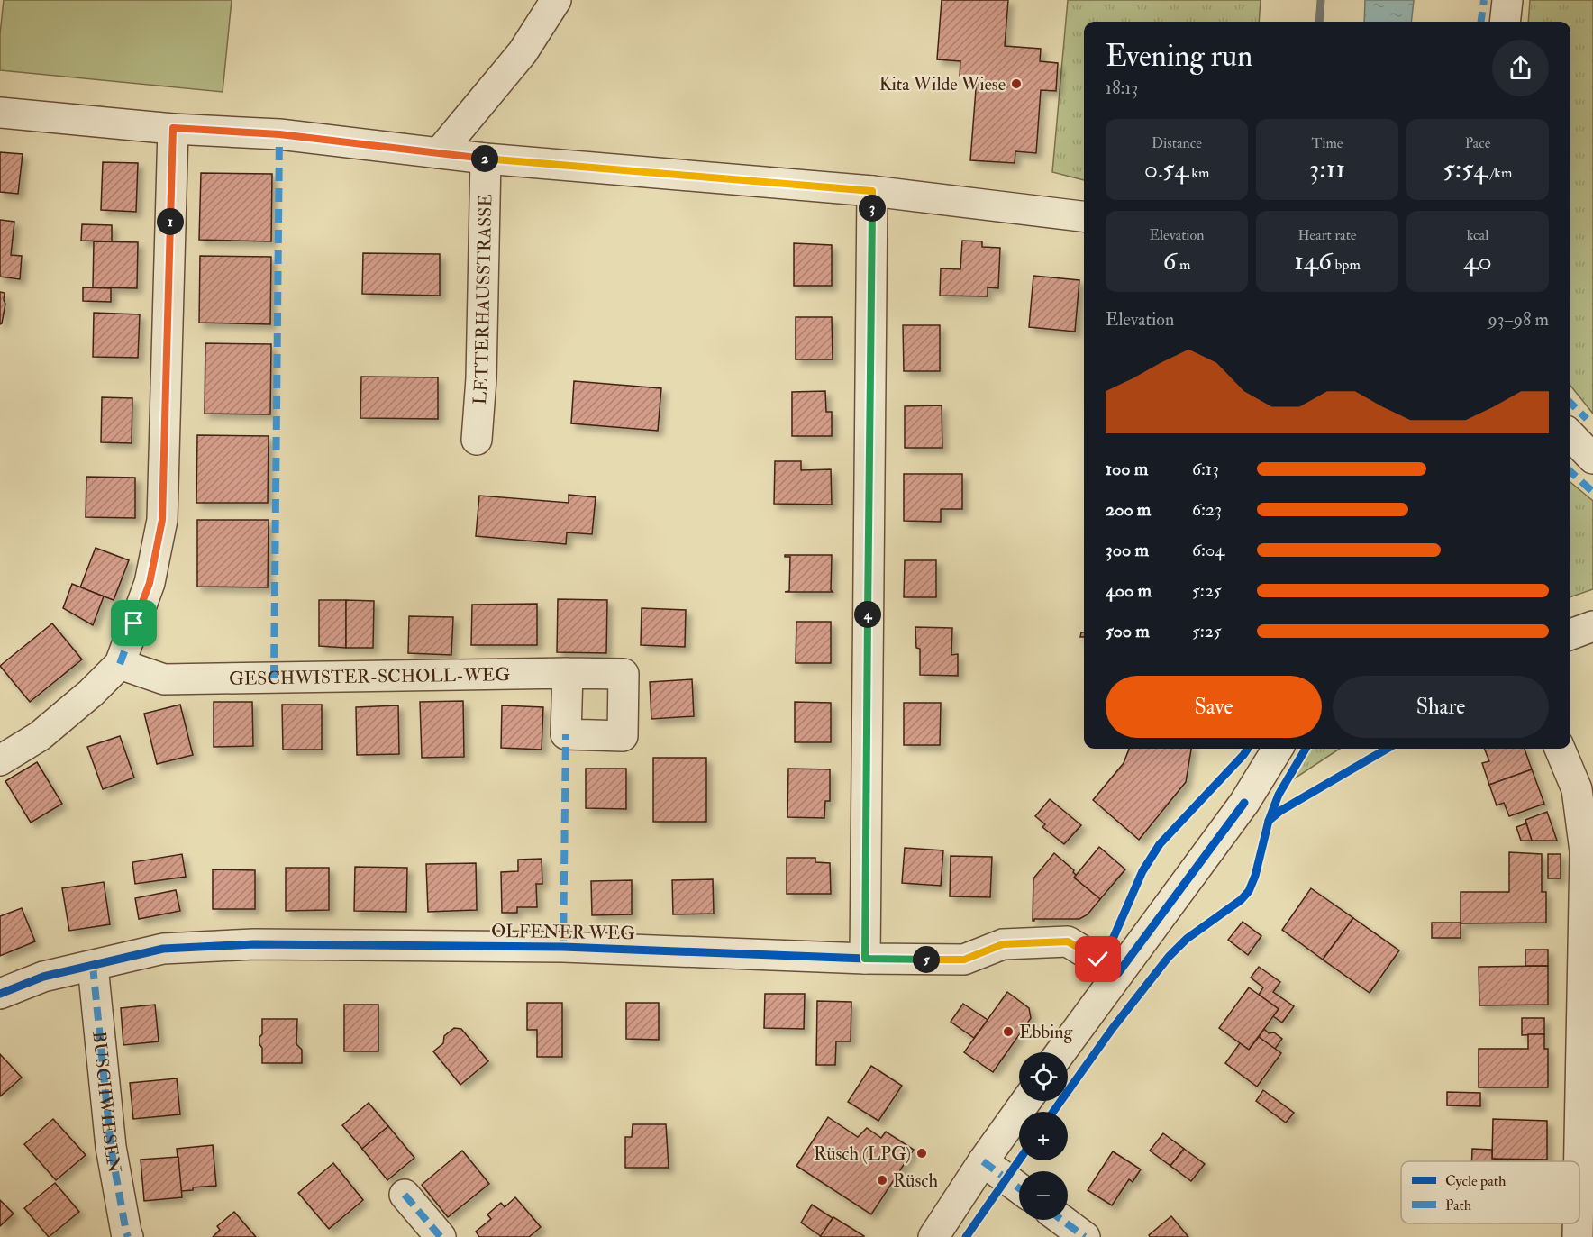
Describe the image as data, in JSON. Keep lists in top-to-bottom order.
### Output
{
  "streets": {
    "street": [
      "LETTERHAUSSTRASSE",
      "GESCHWISTER-SCHOLL-WEG",
      "OLFENER WEG",
      "BUSCHWIESEN"
    ]
  },
  "crossings": [
    ["OLFENER WEG", "BUSCHWIESEN"]
  ],
  "places": [
    "Kita Wilde Wiese",
    "Ebbing",
    "Rüsch (LPG)",
    "Rüsch"
  ],
  "legend": ["Cycle path", "Path"],
  "page": {
    "heading": ["Evening run", "18:13"],
    "stats": [
      ["Distance", "0.54 km"],
      ["Time", "3:11"],
      ["Pace", "5:54 /km"],
      ["Elevation", "6 m"],
      ["Heart rate", "146 bpm"],
      ["kcal", "40"]
    ],
    "pins": [
      "2",
      "3",
      "1",
      "4",
      "5"
    ],
    "chart": ["Elevation", "93–98 m"],
    "list": [
      {
        "name": "100 m",
        "note": "6:13"
      },
      {
        "name": "200 m",
        "note": "6:23"
      },
      {
        "name": "300 m",
        "note": "6:04"
      },
      {
        "name": "400 m",
        "note": "5:25"
      },
      {
        "name": "500 m",
        "note": "5:25"
      }
    ],
    "buttons": ["Save", "Share"],
    "map_buttons": ["+", "−"]
  }
}
